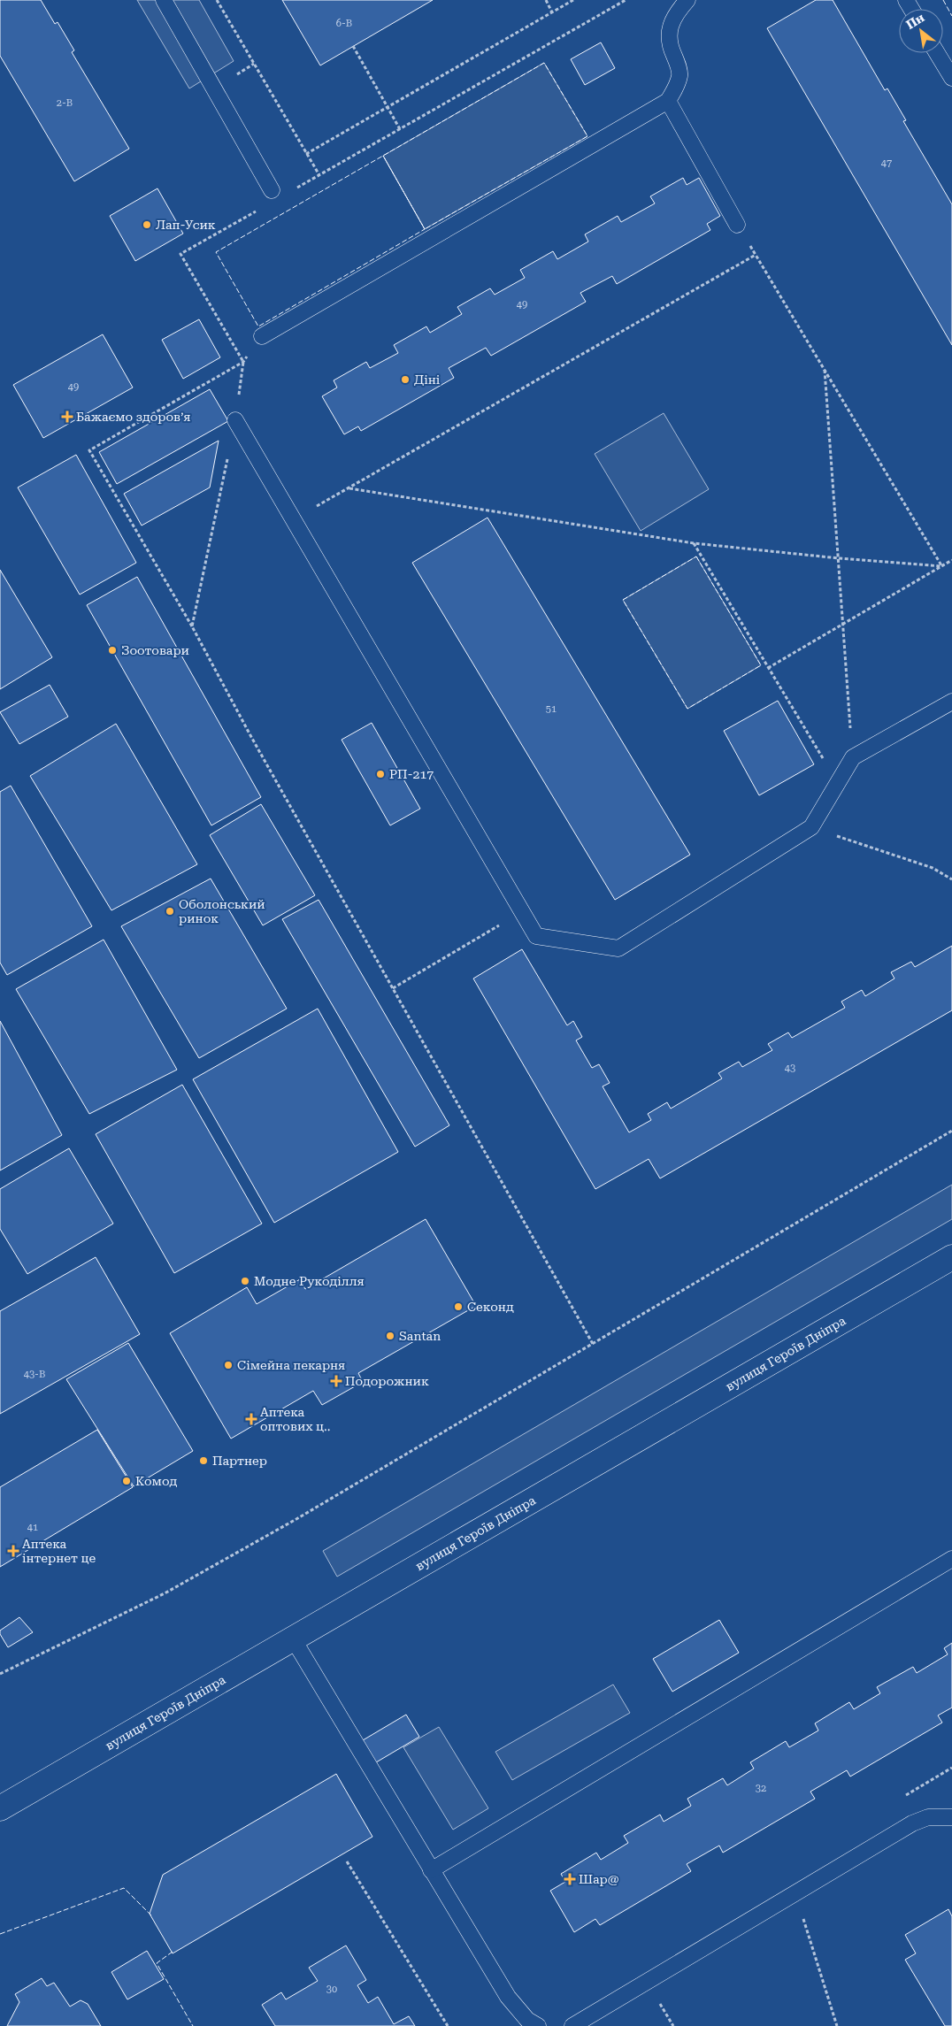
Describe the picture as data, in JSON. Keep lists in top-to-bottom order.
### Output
{
  "streets": {
    "main road": ["вулиця Героїв Дніпра"]
  },
  "places": {
    "other": [
      "Лап-Усик",
      "Діні",
      "Зоотовари",
      "РП-217",
      "Оболонський ринок",
      "Модне Рукоділля",
      "Секонд",
      "Santan",
      "Сімейна пекарня",
      "Партнер",
      "Комод"
    ],
    "health": [
      "Бажаємо здоровʼя",
      "Подорожник",
      "Аптека оптових ц‥",
      "Аптека інтернет це",
      "Шар@"
    ]
  },
  "house_numbers": [
    "6-В",
    "2-В",
    "47",
    "49",
    "49",
    "51",
    "43",
    "43-В",
    "41",
    "32",
    "30"
  ],
  "north": "top left"
}
